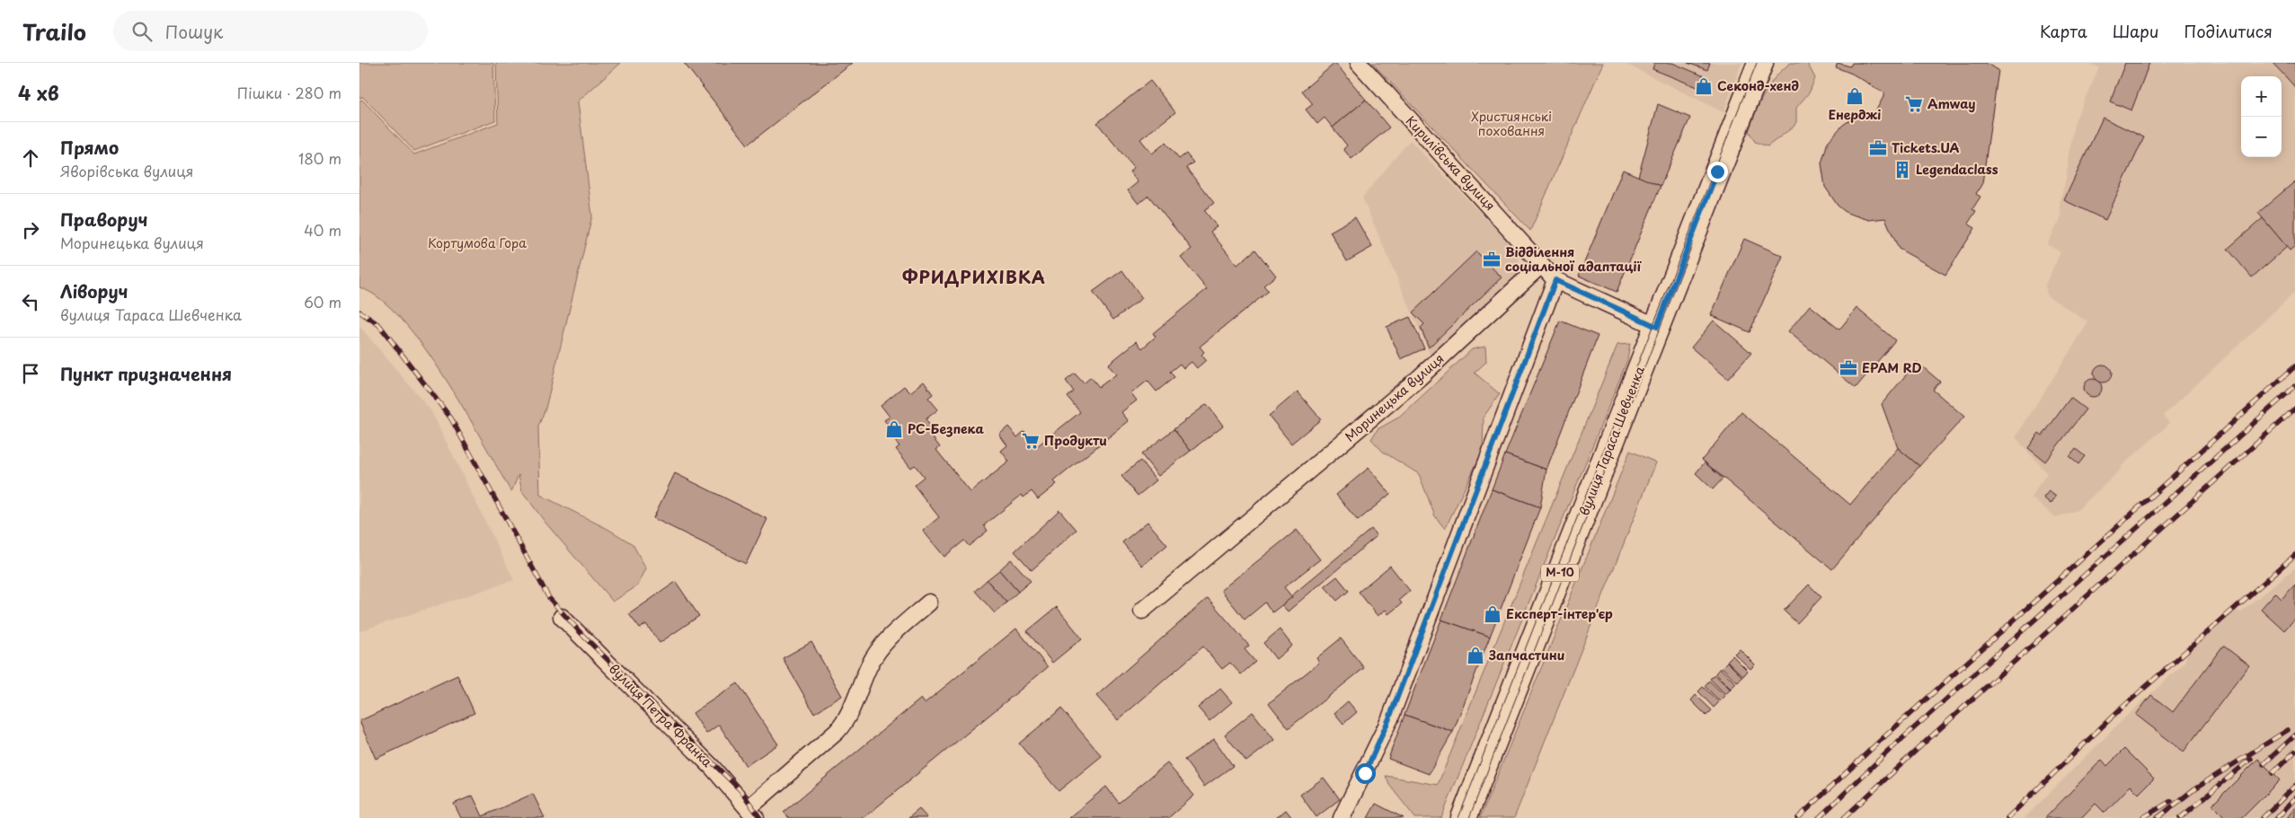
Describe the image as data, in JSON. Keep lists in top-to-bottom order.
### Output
{
  "streets": {
    "main road": ["вулиця Тараса Шевченка", "М-10"],
    "street": ["Кирилівська вулиця", "Моринецька вулиця", "вулиця Петра Франка"]
  },
  "crossings": [
    ["Кирилівська вулиця", "Моринецька вулиця"]
  ],
  "districts": ["ФРИДРИХІВКА"],
  "parks": ["Християнські поховання", "Кортумова Гора"],
  "places": {
    "shop": [
      "Секонд-хенд",
      "Енерджі",
      "РС-Безпека",
      "Експерт-інтер'єр",
      "Запчастини"
    ],
    "supermarket": ["Amway", "Продукти"],
    "office": ["Tickets.UA", "Відділення соціальної адаптації", "EPAM RD"],
    "building": ["Legendaclass"]
  },
  "page": {
    "header": "Trailo",
    "search": "Пошук",
    "nav": ["Карта", "Шари", "Поділитися"],
    "heading": ["4 хв", "Пішки · 280 m"],
    "map_buttons": ["+", "−"],
    "list": [
      ["Прямо", "Яворівська вулиця", "180 m"],
      ["Праворуч", "Моринецька вулиця", "40 m"],
      ["Ліворуч", "вулиця Тараса Шевченка", "60 m"],
      "Пункт призначення"
    ]
  }
}
